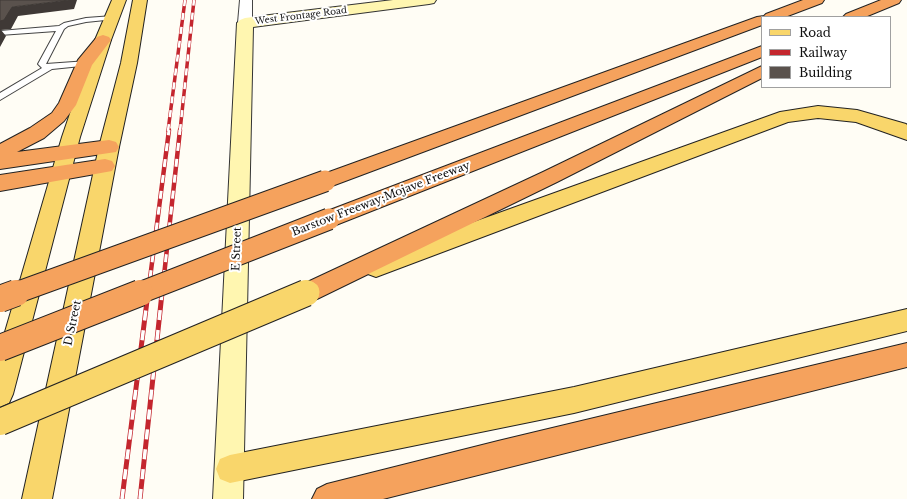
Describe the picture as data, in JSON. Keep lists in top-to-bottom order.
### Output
{
  "streets": {
    "highway": ["Barstow Freeway;Mojave Freeway"],
    "main road": ["D Street"],
    "street": ["West Frontage Road", "E Street"]
  },
  "crossings": [
    ["West Frontage Road", "E Street"]
  ],
  "legend": ["Road", "Railway", "Building"]
}
